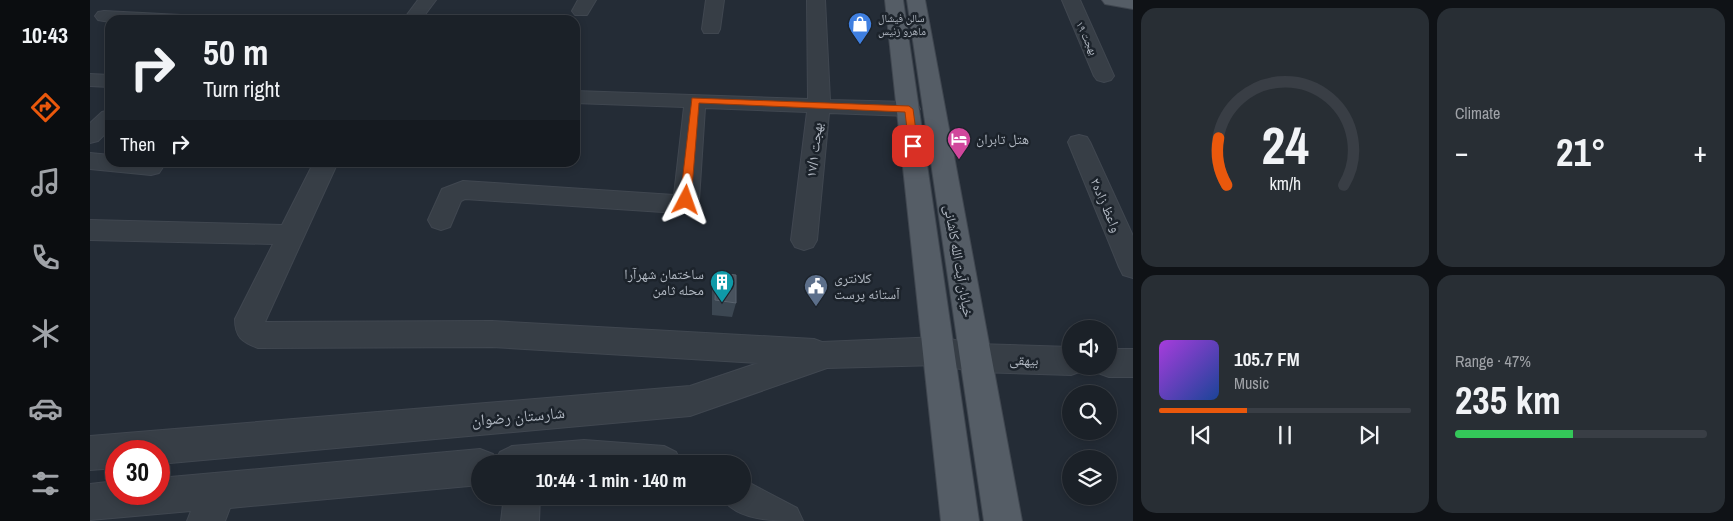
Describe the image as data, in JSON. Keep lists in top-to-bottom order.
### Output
{
  "streets": {
    "main road": ["خیابان آیت الله کاشانی"],
    "street": [
      "بهجت ۱۹",
      "بهجت ۱۷/۱",
      "واعظ زاده۲",
      "بیهقی",
      "شارستان رضوان"
    ]
  },
  "crossings": [
    ["خیابان آیت الله کاشانی", "بیهقی"],
    ["خیابان آیت الله کاشانی", "شارستان رضوان"],
    ["بیهقی", "شارستان رضوان"]
  ],
  "places": {
    "shop": ["سالن فیشال ماهرو زنیس"],
    "hotel": ["هتل تابران"],
    "building": ["ساختمان شهرآرا محله ثامن"],
    "public building": ["کلانتری آستانه پرست"]
  },
  "page": {
    "tabs": "10:43",
    "tile": [
      "Climate",
      ["Range · 47%", "235 km"]
    ],
    "turn": ["50 m", "Turn right"],
    "then": "Then",
    "heat": ["−", "21°", "+"],
    "song": ["105.7 FM", "Music"],
    "limit": "30",
    "trip": "10:44 · 1 min · 140 m",
    "gauge": ["24", "km/h"]
  }
}
